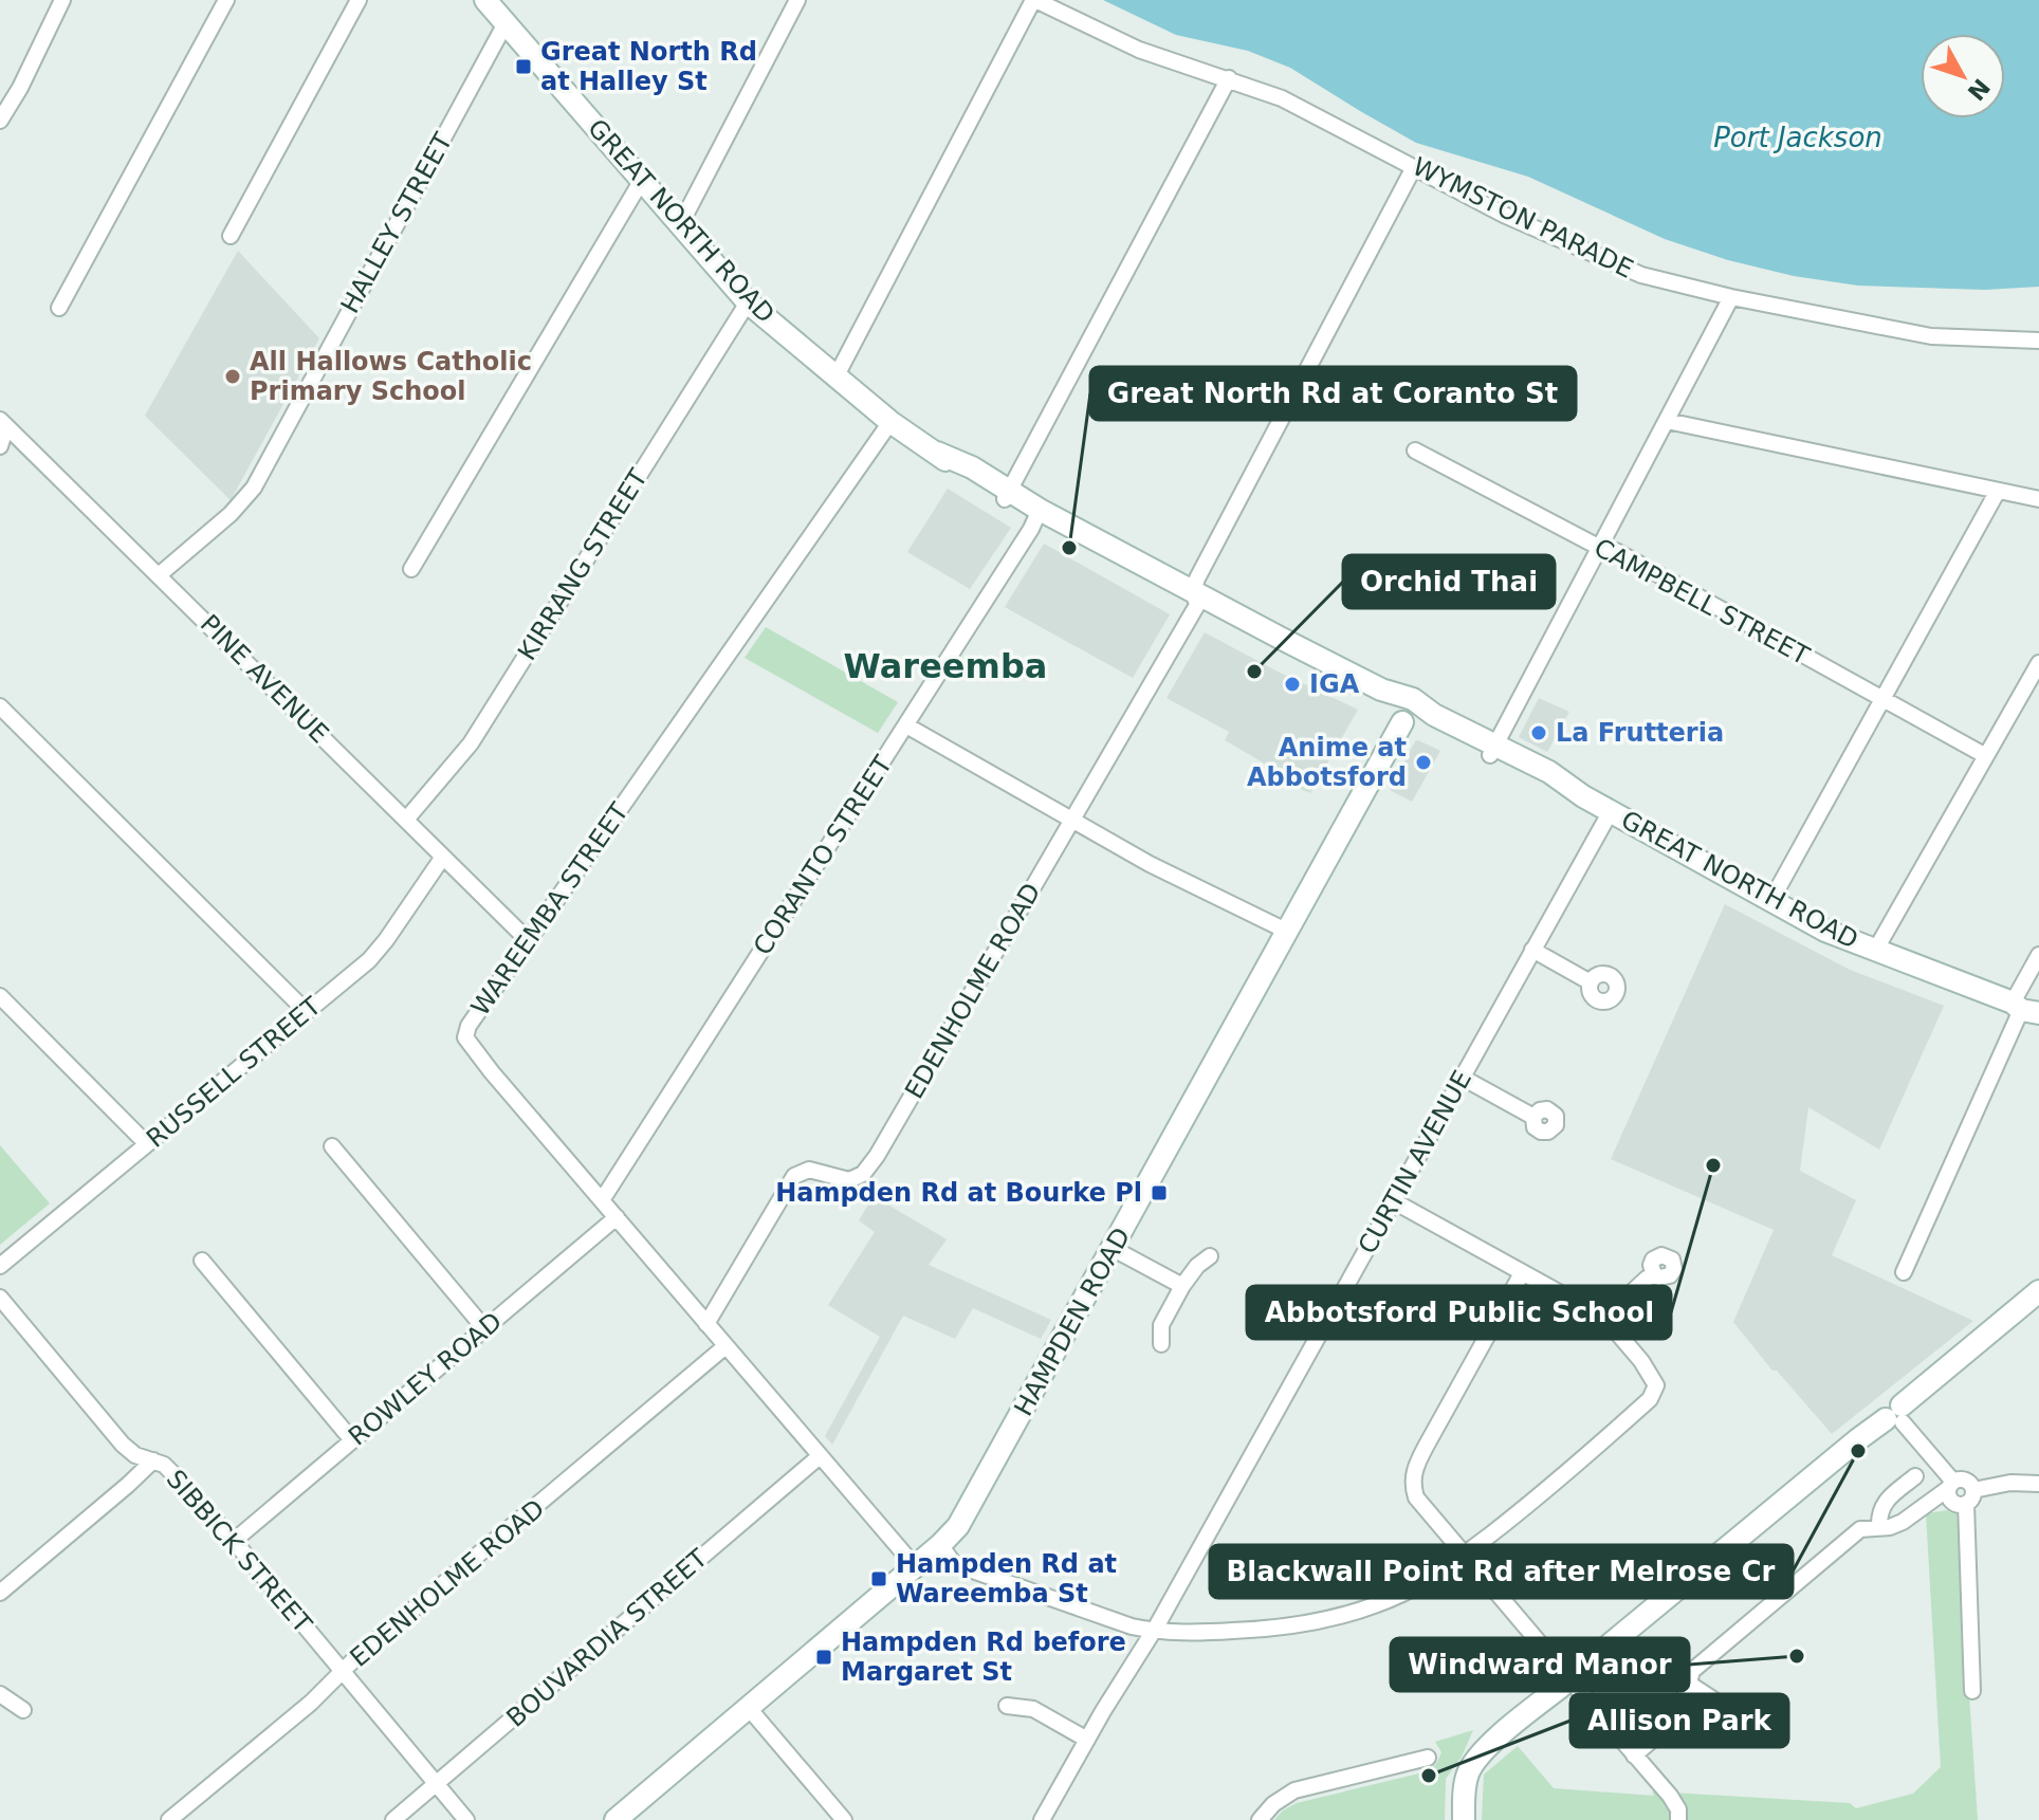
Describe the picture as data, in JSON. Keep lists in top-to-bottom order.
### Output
{
  "streets": {
    "main road": ["GREAT NORTH ROAD", "HAMPDEN ROAD"],
    "street": [
      "WYMSTON PARADE",
      "HALLEY STREET",
      "KIRRANG STREET",
      "CAMPBELL STREET",
      "PINE AVENUE",
      "CORANTO STREET",
      "WAREEMBA STREET",
      "EDENHOLME ROAD",
      "RUSSELL STREET",
      "CURTIN AVENUE",
      "ROWLEY ROAD",
      "SIBBICK STREET",
      "BOUVARDIA STREET"
    ]
  },
  "crossings": [
    ["WYMSTON PARADE", "EDENHOLME ROAD"],
    ["GREAT NORTH ROAD", "HALLEY STREET"],
    ["GREAT NORTH ROAD", "KIRRANG STREET"],
    ["GREAT NORTH ROAD", "CORANTO STREET"],
    ["GREAT NORTH ROAD", "WAREEMBA STREET"],
    ["GREAT NORTH ROAD", "EDENHOLME ROAD"],
    ["GREAT NORTH ROAD", "CURTIN AVENUE"],
    ["GREAT NORTH ROAD", "HAMPDEN ROAD"],
    ["HALLEY STREET", "PINE AVENUE"],
    ["KIRRANG STREET", "PINE AVENUE"],
    ["PINE AVENUE", "WAREEMBA STREET"],
    ["PINE AVENUE", "RUSSELL STREET"],
    ["CORANTO STREET", "WAREEMBA STREET"],
    ["WAREEMBA STREET", "EDENHOLME ROAD"],
    ["WAREEMBA STREET", "HAMPDEN ROAD"],
    ["WAREEMBA STREET", "ROWLEY ROAD"],
    ["WAREEMBA STREET", "BOUVARDIA STREET"],
    ["EDENHOLME ROAD", "SIBBICK STREET"],
    ["ROWLEY ROAD", "SIBBICK STREET"],
    ["SIBBICK STREET", "BOUVARDIA STREET"]
  ],
  "districts": ["Wareemba"],
  "water": ["Port Jackson"],
  "places": {
    "transit": [
      "Great North Rd at Halley St",
      "Hampden Rd at Bourke Pl",
      "Hampden Rd at Wareemba St",
      "Hampden Rd before Margaret St"
    ],
    "other": [
      "All Hallows Catholic Primary School",
      "Great North Rd at Coranto St",
      "Orchid Thai",
      "IGA",
      "La Frutteria",
      "Anime at Abbotsford",
      "Abbotsford Public School",
      "Blackwall Point Rd after Melrose Cr",
      "Windward Manor",
      "Allison Park"
    ]
  },
  "north": "bottom right"
}
